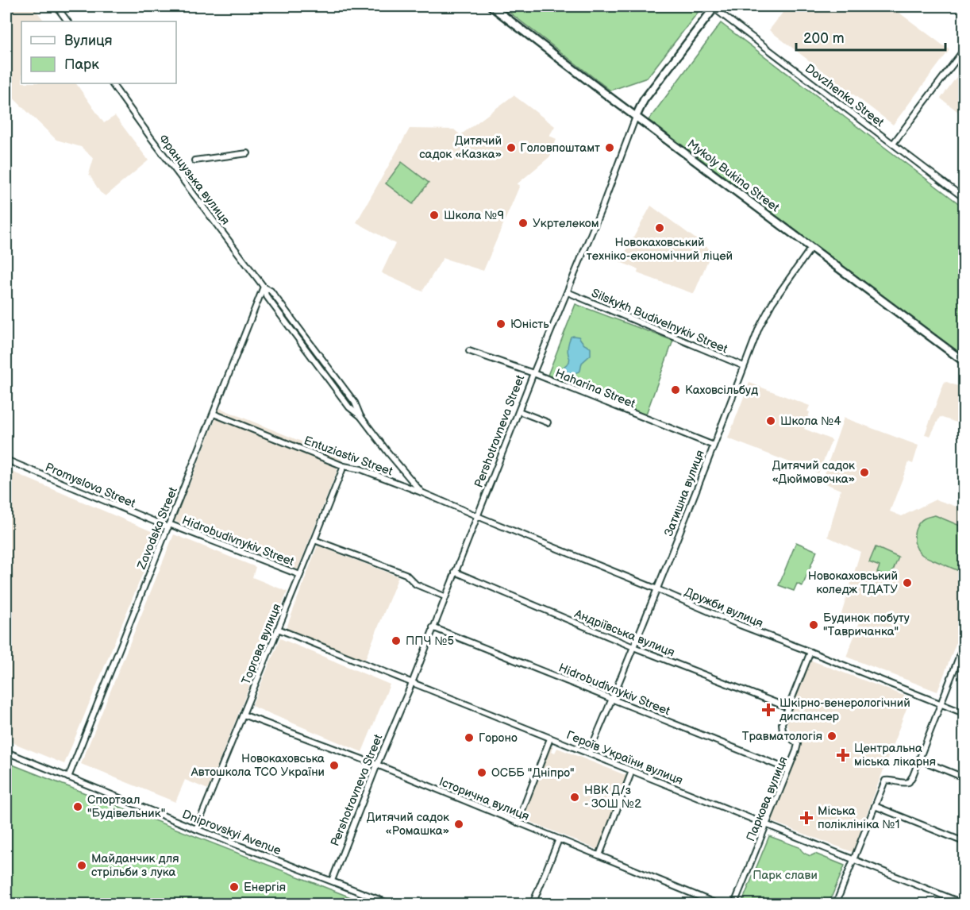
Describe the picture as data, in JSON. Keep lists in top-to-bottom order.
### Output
{
  "streets": {
    "street": [
      "Dovzhenka Street",
      "Mykoly Bukina Street",
      "Французька вулиця",
      "Silskykh Budivelnykiv Street",
      "Haharina Street",
      "Pershotravneva Street",
      "Entuziastiv Street",
      "Promyslova Street",
      "Затишна вулиця",
      "Zavodska Street",
      "Hidrobudivnykiv Street",
      "Дружби вулиця",
      "Андріївська вулиця",
      "Торгова вулиця",
      "Героїв України вулиця",
      "Історична вулиця",
      "Паркова вулиця",
      "Dniprovskyi Avenue"
    ]
  },
  "crossings": [
    ["Dovzhenka Street", "Pershotravneva Street"],
    ["Mykoly Bukina Street", "Pershotravneva Street"],
    ["Mykoly Bukina Street", "Затишна вулиця"],
    ["Французька вулиця", "Entuziastiv Street"],
    ["Французька вулиця", "Zavodska Street"],
    ["Silskykh Budivelnykiv Street", "Pershotravneva Street"],
    ["Silskykh Budivelnykiv Street", "Затишна вулиця"],
    ["Haharina Street", "Pershotravneva Street"],
    ["Haharina Street", "Затишна вулиця"],
    ["Pershotravneva Street", "Entuziastiv Street"],
    ["Pershotravneva Street", "Hidrobudivnykiv Street"],
    ["Pershotravneva Street", "Дружби вулиця"],
    ["Pershotravneva Street", "Андріївська вулиця"],
    ["Pershotravneva Street", "Героїв України вулиця"],
    ["Pershotravneva Street", "Історична вулиця"],
    ["Pershotravneva Street", "Dniprovskyi Avenue"],
    ["Entuziastiv Street", "Zavodska Street"],
    ["Entuziastiv Street", "Дружби вулиця"],
    ["Entuziastiv Street", "Торгова вулиця"],
    ["Promyslova Street", "Zavodska Street"],
    ["Promyslova Street", "Hidrobudivnykiv Street"],
    ["Затишна вулиця", "Hidrobudivnykiv Street"],
    ["Затишна вулиця", "Дружби вулиця"],
    ["Затишна вулиця", "Андріївська вулиця"],
    ["Затишна вулиця", "Героїв України вулиця"],
    ["Zavodska Street", "Hidrobudivnykiv Street"],
    ["Zavodska Street", "Dniprovskyi Avenue"],
    ["Hidrobudivnykiv Street", "Торгова вулиця"],
    ["Hidrobudivnykiv Street", "Паркова вулиця"],
    ["Дружби вулиця", "Паркова вулиця"],
    ["Андріївська вулиця", "Паркова вулиця"],
    ["Торгова вулиця", "Героїв України вулиця"],
    ["Торгова вулиця", "Історична вулиця"],
    ["Торгова вулиця", "Dniprovskyi Avenue"],
    ["Героїв України вулиця", "Паркова вулиця"]
  ],
  "parks": ["Парк слави"],
  "places": {
    "other": [
      "Дитячий садок «Казка»",
      "Головпоштамт",
      "Школа №9",
      "Укртелеком",
      "Новокаховський техніко-економічний ліцей",
      "Юність",
      "Каховсільбуд",
      "Школа №4",
      "Дитячий садок «Дюймовочка»",
      "Новокаховський коледж ТДАТУ",
      "Будинок побуту \"Тавричанка\"",
      "ППЧ №5",
      "Травматологія",
      "Гороно",
      "Новокаховська Автошкола ТСО України",
      "ОСББ \"Днiпро\"",
      "НВК Д/з - ЗОШ №2",
      "Спортзал \"Будівельник\"",
      "Дитячий садок «Ромашка»",
      "Майданчик для стрільби з лука",
      "Енергія"
    ],
    "health": ["Шкірно-венерологічний диспансер", "Центральна міська лікарня", "Міська поліклініка №1"]
  },
  "legend": ["Вулиця", "Парк"],
  "scale_bar": "200 m"
}
